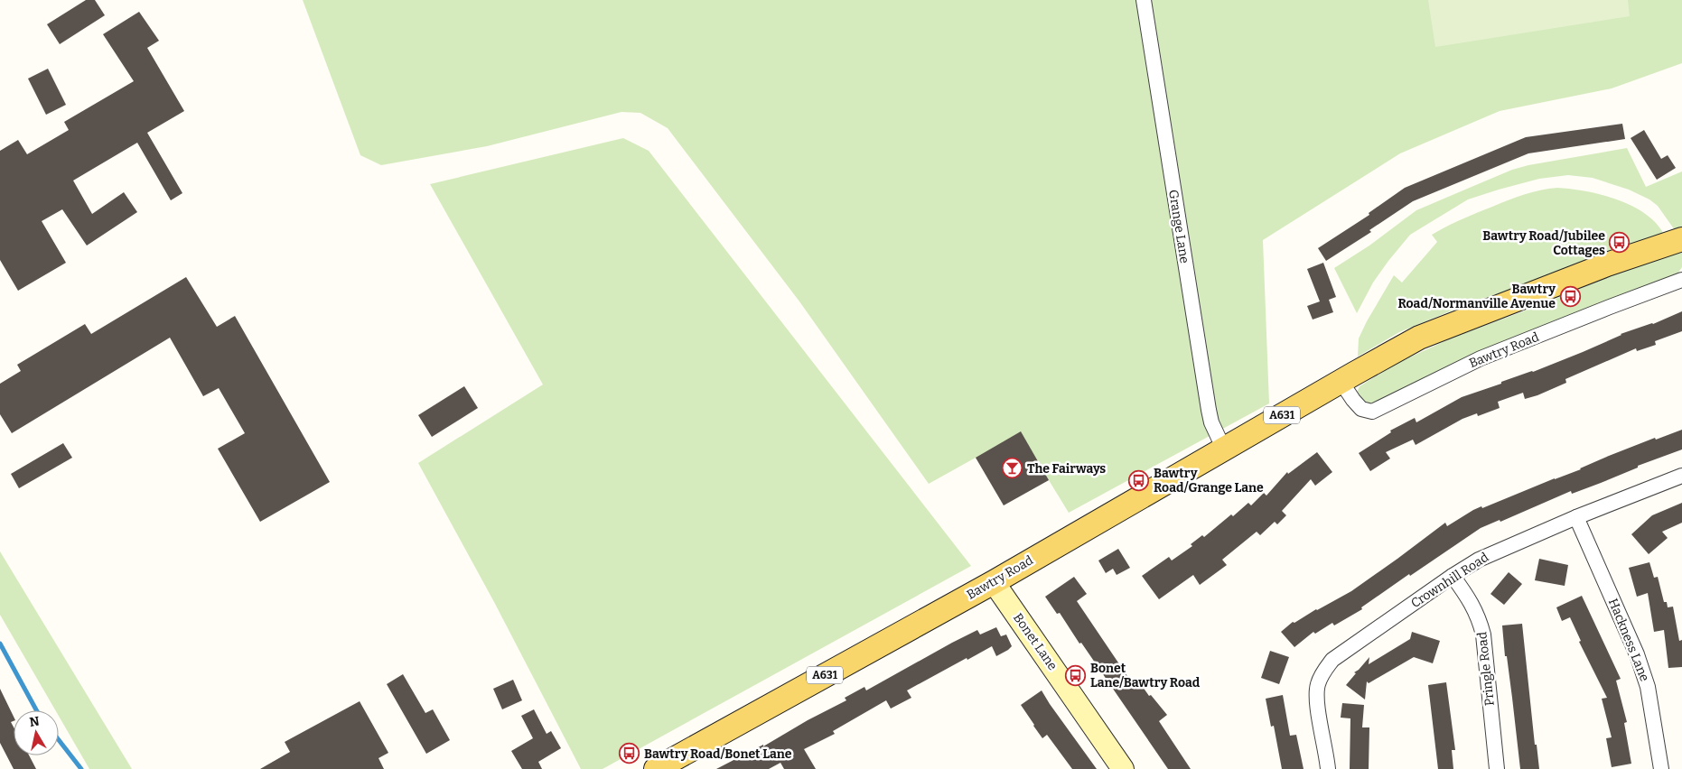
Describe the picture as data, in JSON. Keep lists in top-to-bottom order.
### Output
{
  "streets": {
    "main road": ["Bawtry Road", "A631", "Bonet Lane"],
    "street": [
      "Grange Lane",
      "Crownhill Road",
      "Hackness Lane",
      "Pringle Road"
    ]
  },
  "crossings": [
    ["Grange Lane", "Bawtry Road"],
    ["Bawtry Road", "Bonet Lane"],
    ["Crownhill Road", "Hackness Lane"],
    ["Crownhill Road", "Pringle Road"]
  ],
  "places": {
    "bus stop": [
      "Bawtry Road/Jubilee Cottages",
      "Bawtry Road/Normanville Avenue",
      "Bawtry Road/Grange Lane",
      "Bonet Lane/Bawtry Road",
      "Bawtry Road/Bonet Lane"
    ],
    "bar": ["The Fairways"]
  },
  "north": "top"
}
